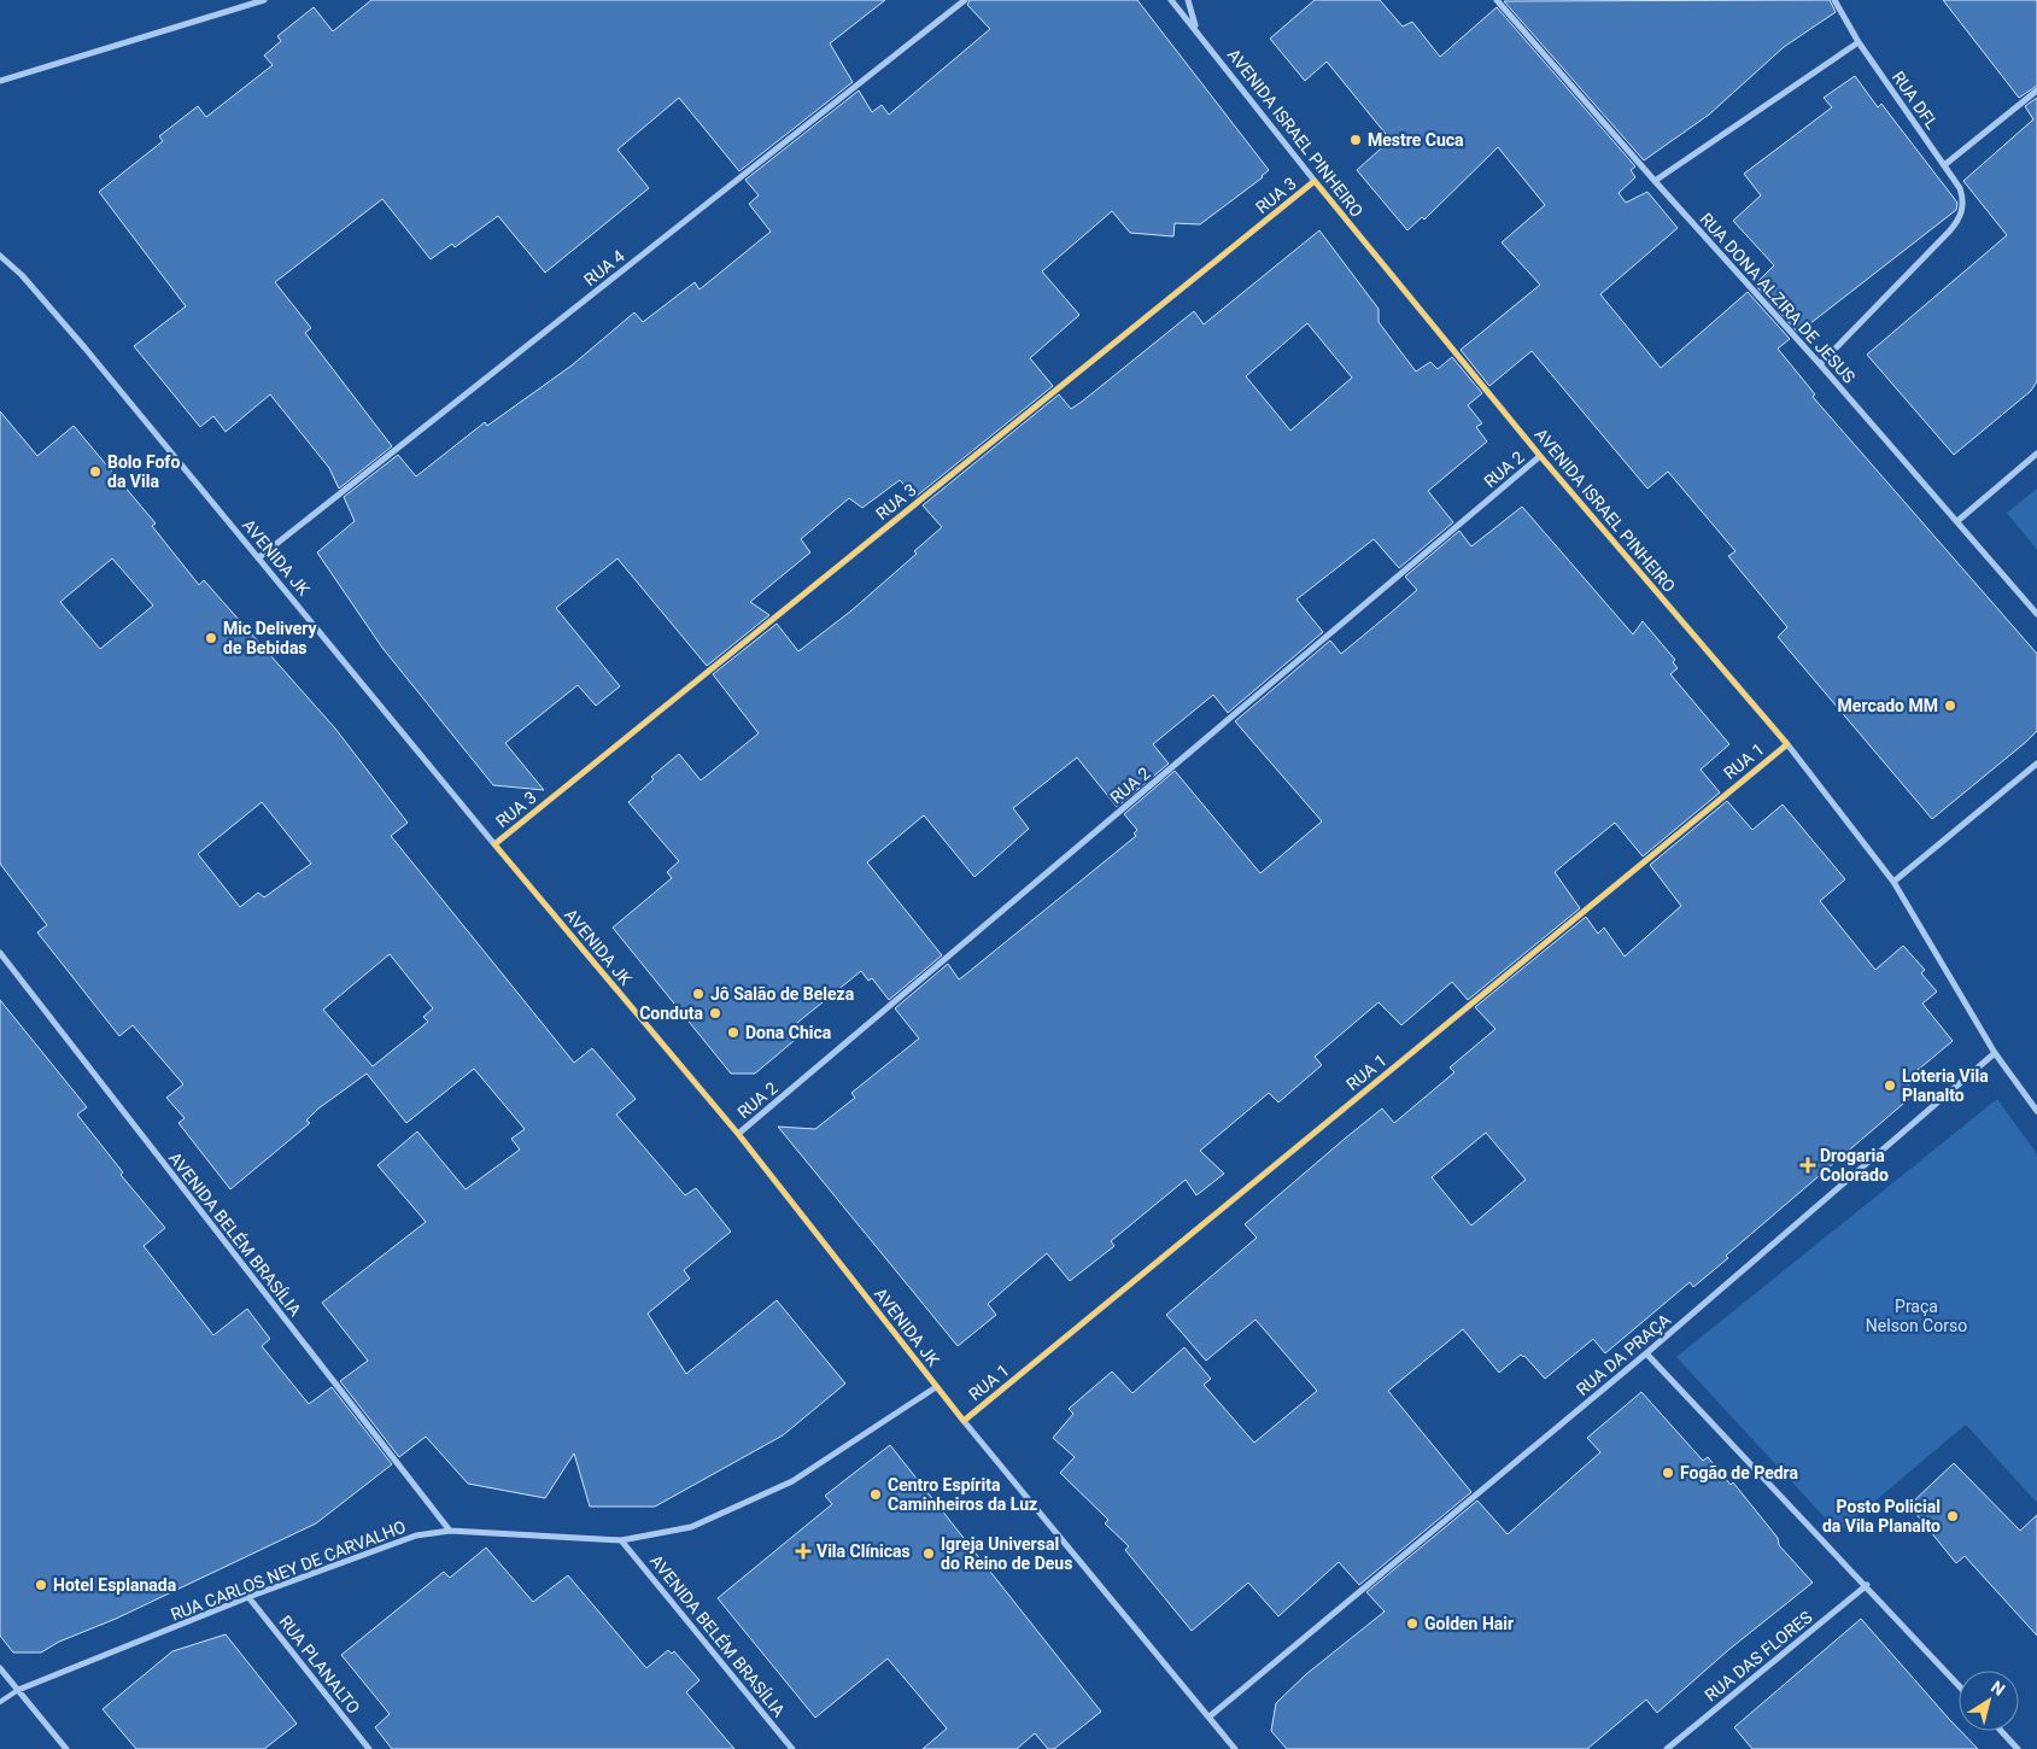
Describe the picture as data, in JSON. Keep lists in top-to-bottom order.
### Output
{
  "streets": {
    "street": [
      "RUA DFL",
      "AVENIDA ISRAEL PINHEIRO",
      "RUA 3",
      "RUA 4",
      "RUA DONA ALZIRA DE JESUS",
      "RUA 2",
      "AVENIDA JK",
      "RUA 1",
      "AVENIDA BELÉM BRASÍLIA",
      "RUA DA PRAÇA",
      "RUA CARLOS NEY DE CARVALHO",
      "RUA DAS FLORES",
      "RUA PLANALTO"
    ]
  },
  "crossings": [
    ["RUA DFL", "RUA DONA ALZIRA DE JESUS"],
    ["AVENIDA ISRAEL PINHEIRO", "RUA 3"],
    ["AVENIDA ISRAEL PINHEIRO", "RUA 2"],
    ["AVENIDA ISRAEL PINHEIRO", "RUA 1"],
    ["AVENIDA ISRAEL PINHEIRO", "RUA DA PRAÇA"],
    ["RUA 3", "AVENIDA JK"],
    ["RUA 4", "AVENIDA JK"],
    ["RUA 2", "AVENIDA JK"],
    ["AVENIDA JK", "RUA 1"],
    ["AVENIDA JK", "RUA DA PRAÇA"],
    ["AVENIDA JK", "RUA CARLOS NEY DE CARVALHO"],
    ["AVENIDA BELÉM BRASÍLIA", "RUA CARLOS NEY DE CARVALHO"],
    ["RUA CARLOS NEY DE CARVALHO", "RUA PLANALTO"]
  ],
  "parks": ["Praça Nelson Corso"],
  "places": {
    "other": [
      "Mestre Cuca",
      "Bolo Fofo da Vila",
      "Mic Delivery de Bebidas",
      "Mercado MM",
      "Jô Salão de Beleza",
      "Conduta",
      "Dona Chica",
      "Loteria Vila Planalto",
      "Fogão de Pedra",
      "Centro Espírita Caminheiros da Luz",
      "Posto Policial da Vila Planalto",
      "Igreja Universal do Reino de Deus",
      "Hotel Esplanada",
      "Golden Hair"
    ],
    "health": ["Drogaria Colorado", "Vila Clínicas"]
  },
  "north": "top right"
}
